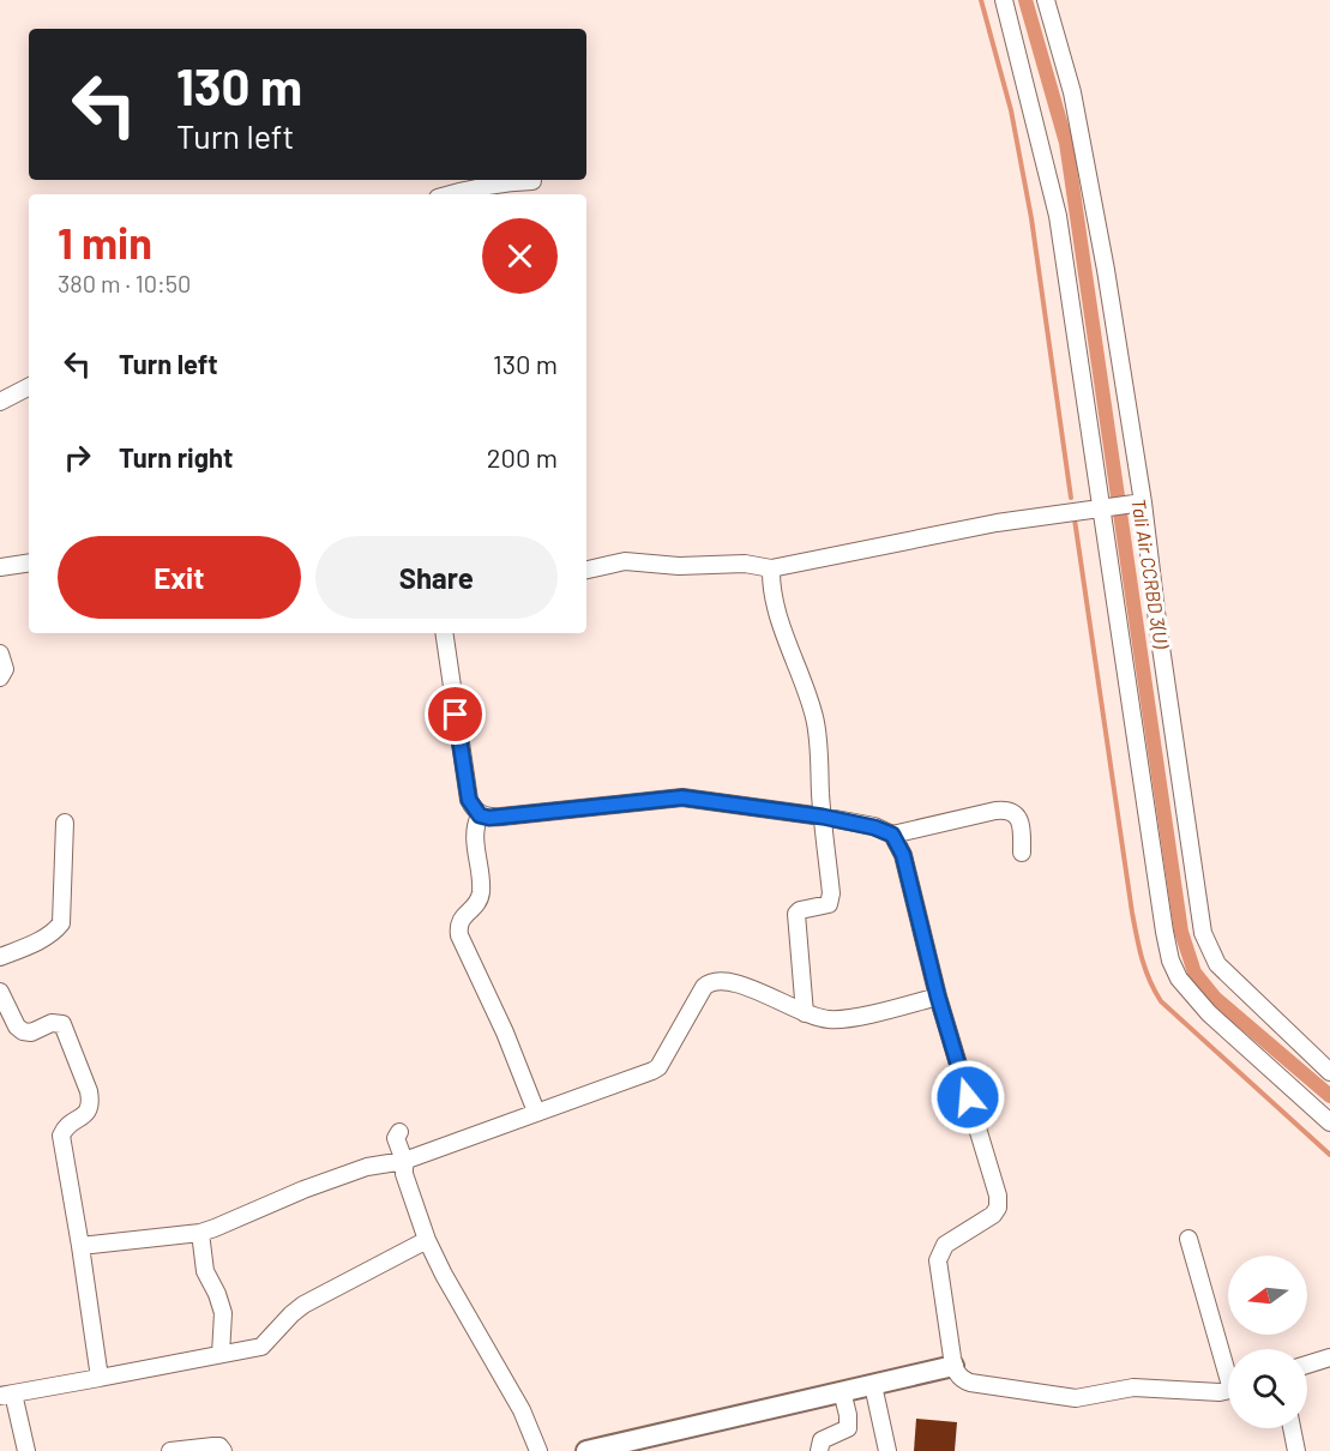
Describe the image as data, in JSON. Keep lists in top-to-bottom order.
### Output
{
  "water": ["Tali Air CCRBD 3(U)"],
  "north": "left",
  "page": {
    "turn": ["130 m", "Turn left"],
    "heading": ["1 min", "380 m · 10:50"],
    "list": [
      {
        "name": "Turn left",
        "value": "130 m"
      },
      {
        "name": "Turn right",
        "value": "200 m"
      }
    ],
    "buttons": ["Exit", "Share"]
  }
}
